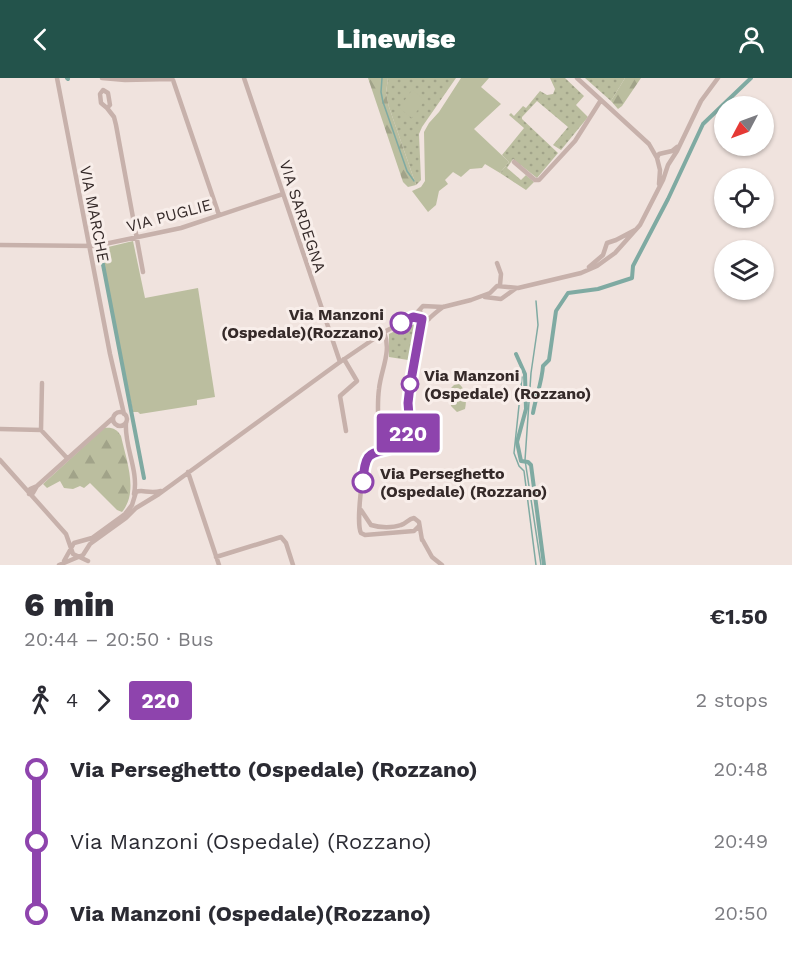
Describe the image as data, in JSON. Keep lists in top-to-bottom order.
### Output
{
  "streets": {
    "street": ["VIA MARCHE", "VIA PUGLIE", "VIA SARDEGNA"]
  },
  "crossings": [
    ["VIA MARCHE", "VIA PUGLIE"],
    ["VIA PUGLIE", "VIA SARDEGNA"]
  ],
  "places": ["Via Manzoni (Ospedale)(Rozzano)", "Via Manzoni (Ospedale) (Rozzano)", "Via Perseghetto (Ospedale) (Rozzano)"],
  "lines": ["bus line 220"],
  "north": "bottom left",
  "page": {
    "header": "Linewise",
    "on_map": "220",
    "heading": ["6 min", "20:44 – 20:50 · Bus", "€1.50"],
    "legs": ["4", "220", "2 stops"],
    "list": [
      {
        "name": "Via Perseghetto (Ospedale) (Rozzano)",
        "value": "20:48"
      },
      {
        "name": "Via Manzoni (Ospedale) (Rozzano)",
        "value": "20:49"
      },
      {
        "name": "Via Manzoni (Ospedale)(Rozzano)",
        "value": "20:50"
      }
    ]
  }
}
